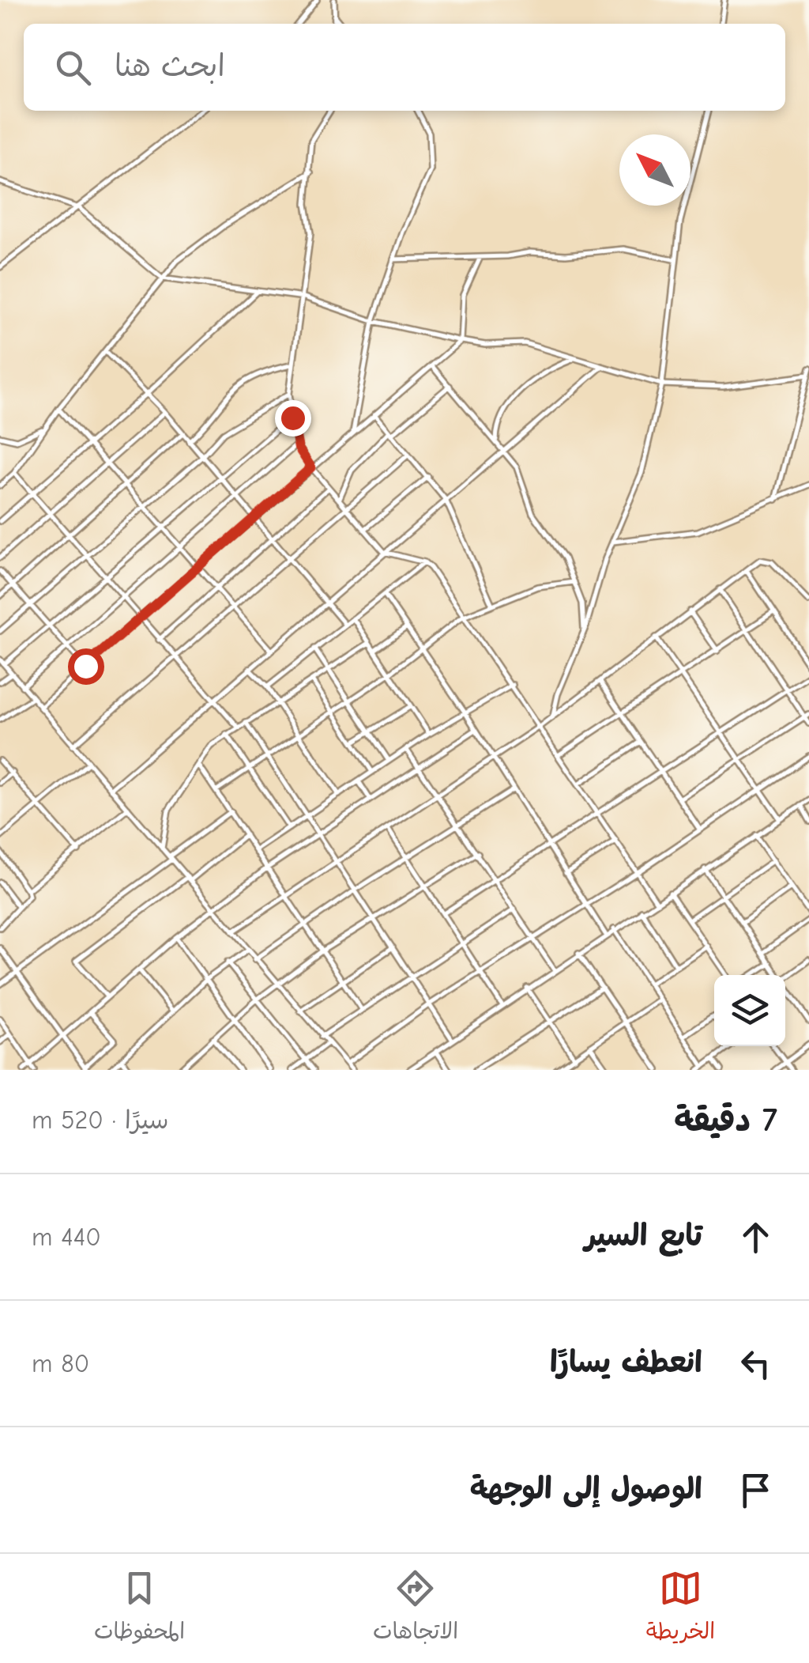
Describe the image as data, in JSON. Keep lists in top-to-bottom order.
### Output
{
  "north": "top left",
  "page": {
    "search": "ابحث هنا",
    "heading": ["7 دقيقة", "سيرًا · 520 m"],
    "list": [
      ["تابع السير", "440 m"],
      ["انعطف يسارًا", "80 m"],
      "الوصول إلى الوجهة"
    ],
    "nav": ["الخريطة", "الاتجاهات", "المحفوظات"]
  }
}
